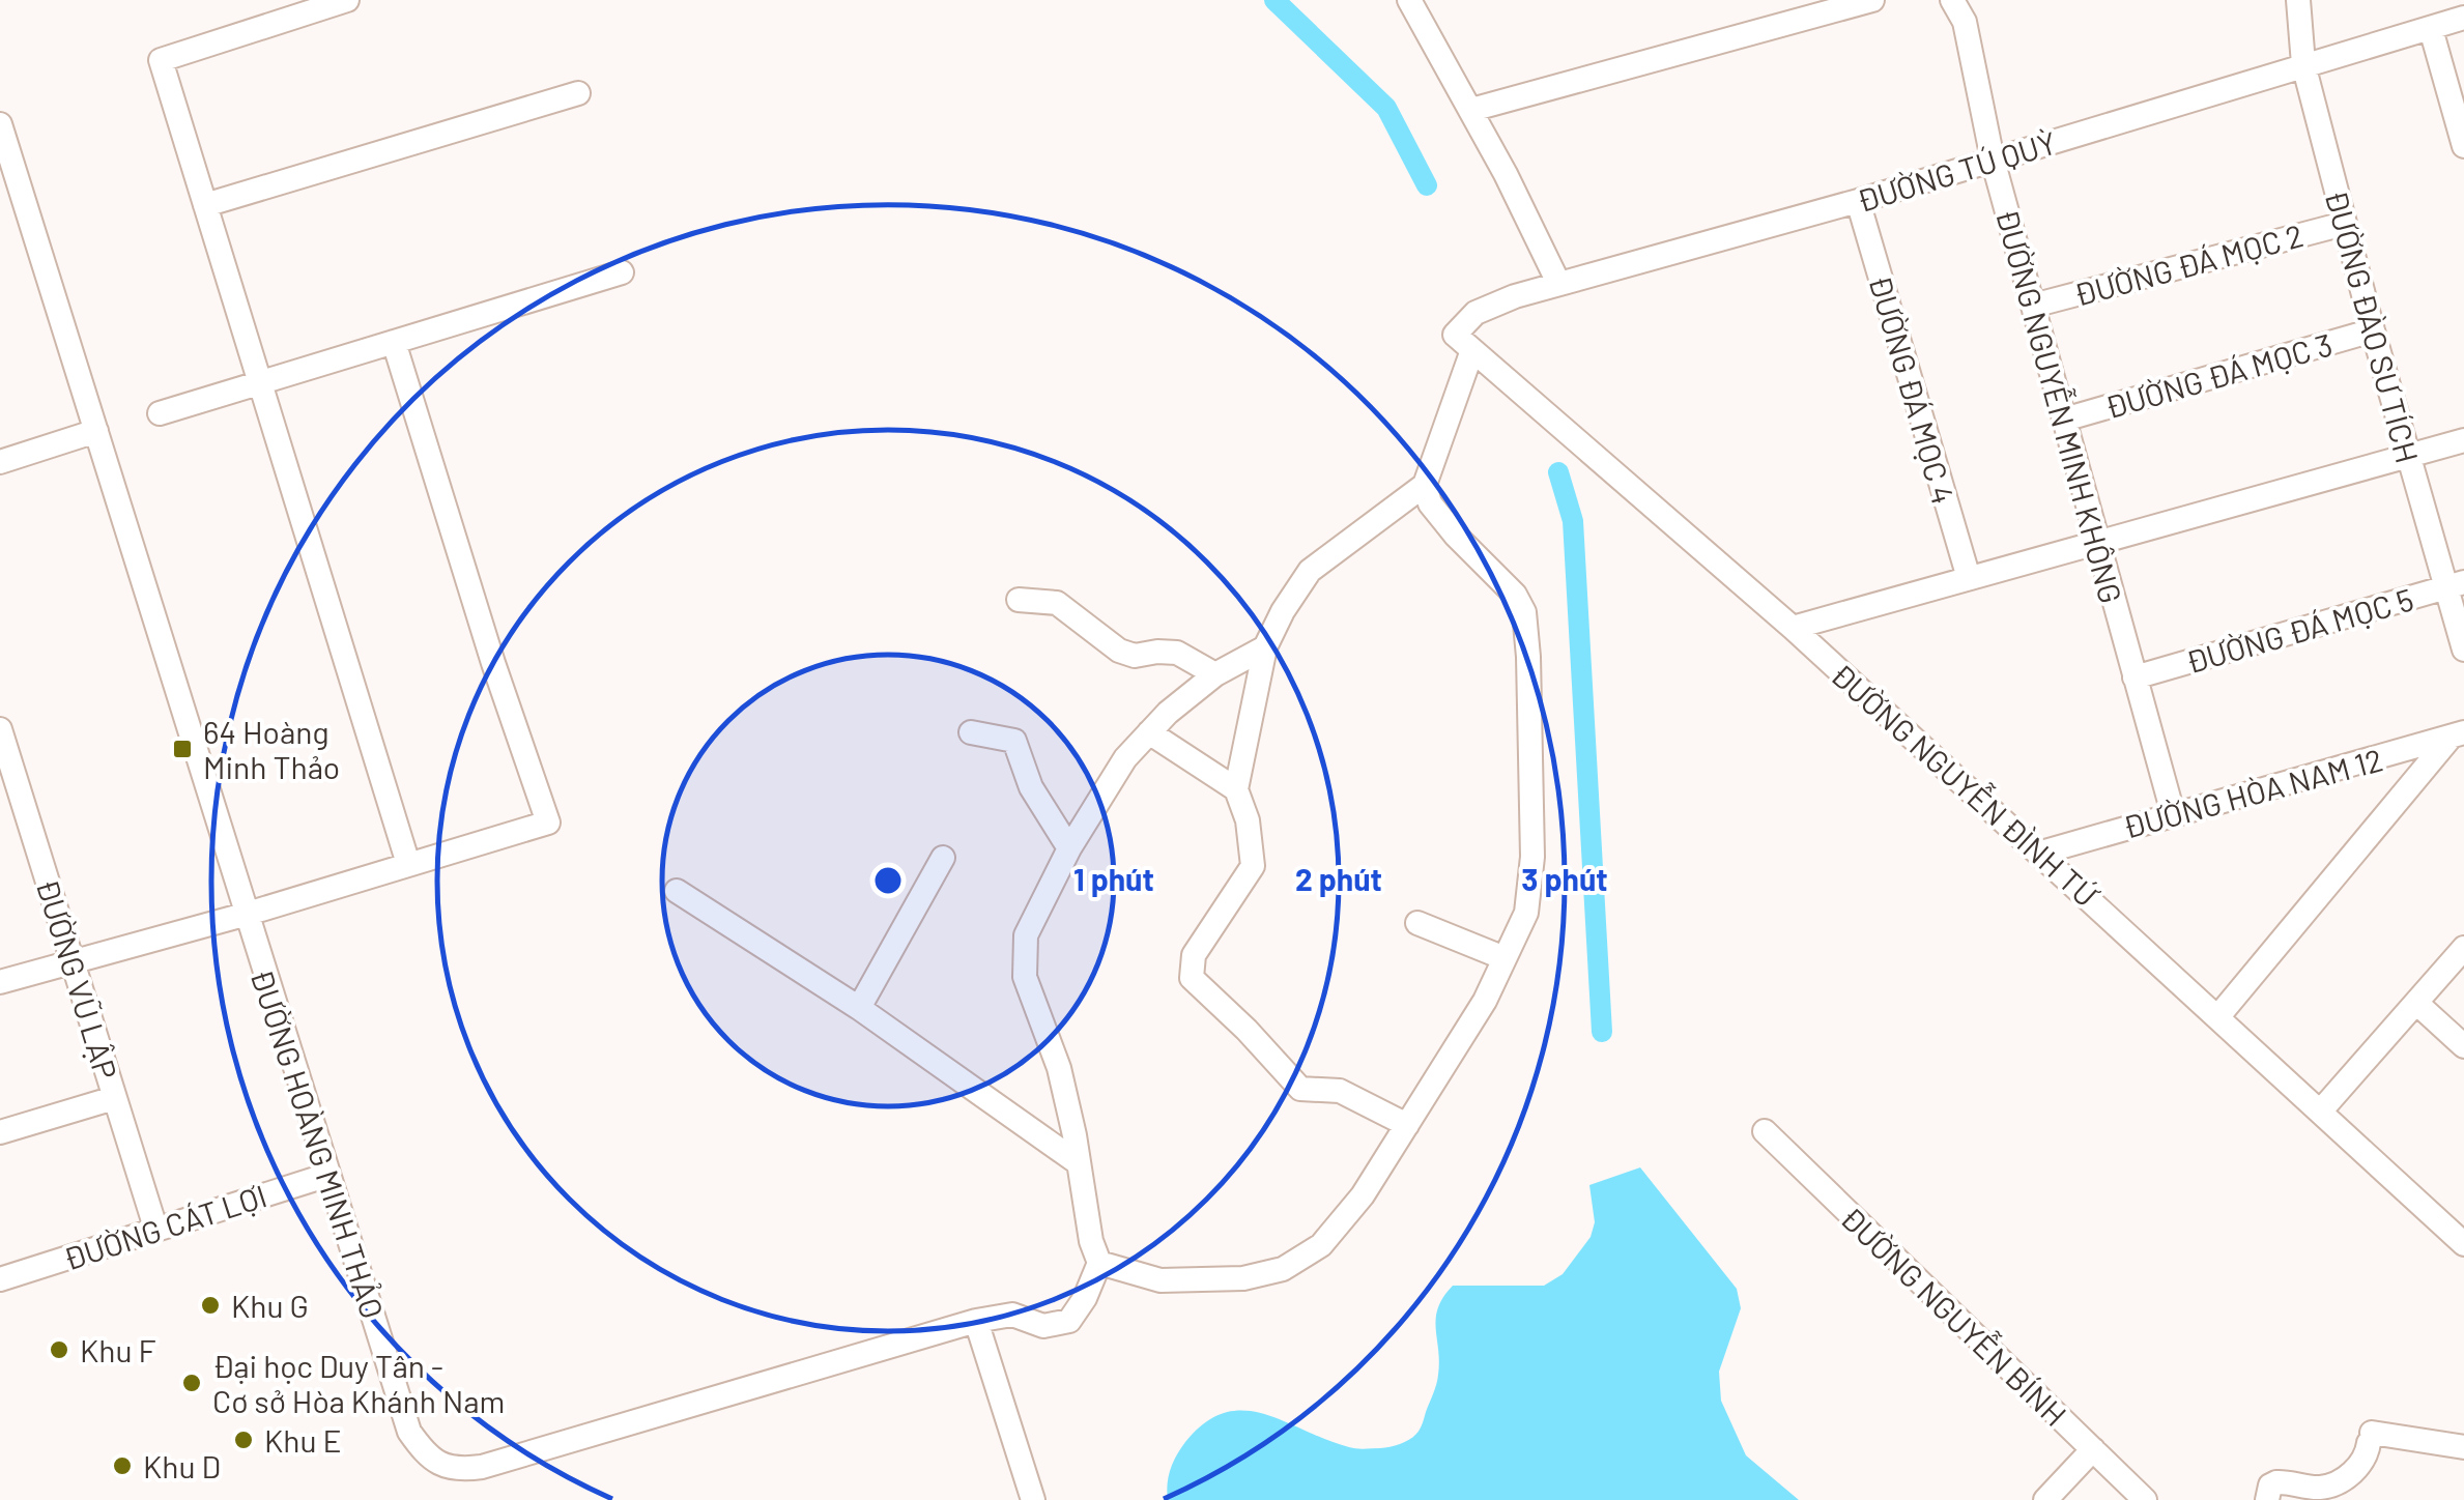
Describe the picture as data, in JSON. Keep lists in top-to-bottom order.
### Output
{
  "streets": {
    "street": [
      "ĐƯỜNG TÚ QUỲ",
      "ĐƯỜNG ĐÁ MỌC 2",
      "ĐƯỜNG ĐÀO SƯ TÍCH",
      "ĐƯỜNG ĐÁ MỌC 3",
      "ĐƯỜNG ĐÁ MỌC 4",
      "ĐƯỜNG NGUYỄN MINH KHÔNG",
      "ĐƯỜNG ĐÁ MỌC 5",
      "ĐƯỜNG NGUYỄN ĐÌNH TỨ",
      "ĐƯỜNG HÒA NAM 12",
      "ĐƯỜNG VŨ LẬP",
      "ĐƯỜNG HOÀNG MINH THẢO",
      "ĐƯỜNG CÁT LỢI",
      "ĐƯỜNG NGUYỄN BÍNH"
    ]
  },
  "crossings": [
    ["ĐƯỜNG TÚ QUỲ", "ĐƯỜNG ĐÀO SƯ TÍCH"],
    ["ĐƯỜNG TÚ QUỲ", "ĐƯỜNG ĐÁ MỌC 4"],
    ["ĐƯỜNG TÚ QUỲ", "ĐƯỜNG NGUYỄN MINH KHÔNG"],
    ["ĐƯỜNG TÚ QUỲ", "ĐƯỜNG NGUYỄN ĐÌNH TỨ"],
    ["ĐƯỜNG ĐÁ MỌC 2", "ĐƯỜNG ĐÀO SƯ TÍCH"],
    ["ĐƯỜNG ĐÁ MỌC 2", "ĐƯỜNG NGUYỄN MINH KHÔNG"],
    ["ĐƯỜNG ĐÀO SƯ TÍCH", "ĐƯỜNG ĐÁ MỌC 3"],
    ["ĐƯỜNG ĐÀO SƯ TÍCH", "ĐƯỜNG ĐÁ MỌC 5"],
    ["ĐƯỜNG ĐÁ MỌC 3", "ĐƯỜNG NGUYỄN MINH KHÔNG"],
    ["ĐƯỜNG NGUYỄN MINH KHÔNG", "ĐƯỜNG ĐÁ MỌC 5"],
    ["ĐƯỜNG NGUYỄN MINH KHÔNG", "ĐƯỜNG HÒA NAM 12"],
    ["ĐƯỜNG NGUYỄN ĐÌNH TỨ", "ĐƯỜNG HÒA NAM 12"],
    ["ĐƯỜNG VŨ LẬP", "ĐƯỜNG CÁT LỢI"],
    ["ĐƯỜNG HOÀNG MINH THẢO", "ĐƯỜNG CÁT LỢI"]
  ],
  "places": {
    "transit": ["64 Hoàng Minh Thảo"],
    "other": [
      "Khu G",
      "Khu F",
      "Đại học Duy Tân - Cơ sở Hòa Khánh Nam",
      "Khu E",
      "Khu D"
    ]
  },
  "rings": ["1 phút", "2 phút", "3 phút"]
}
